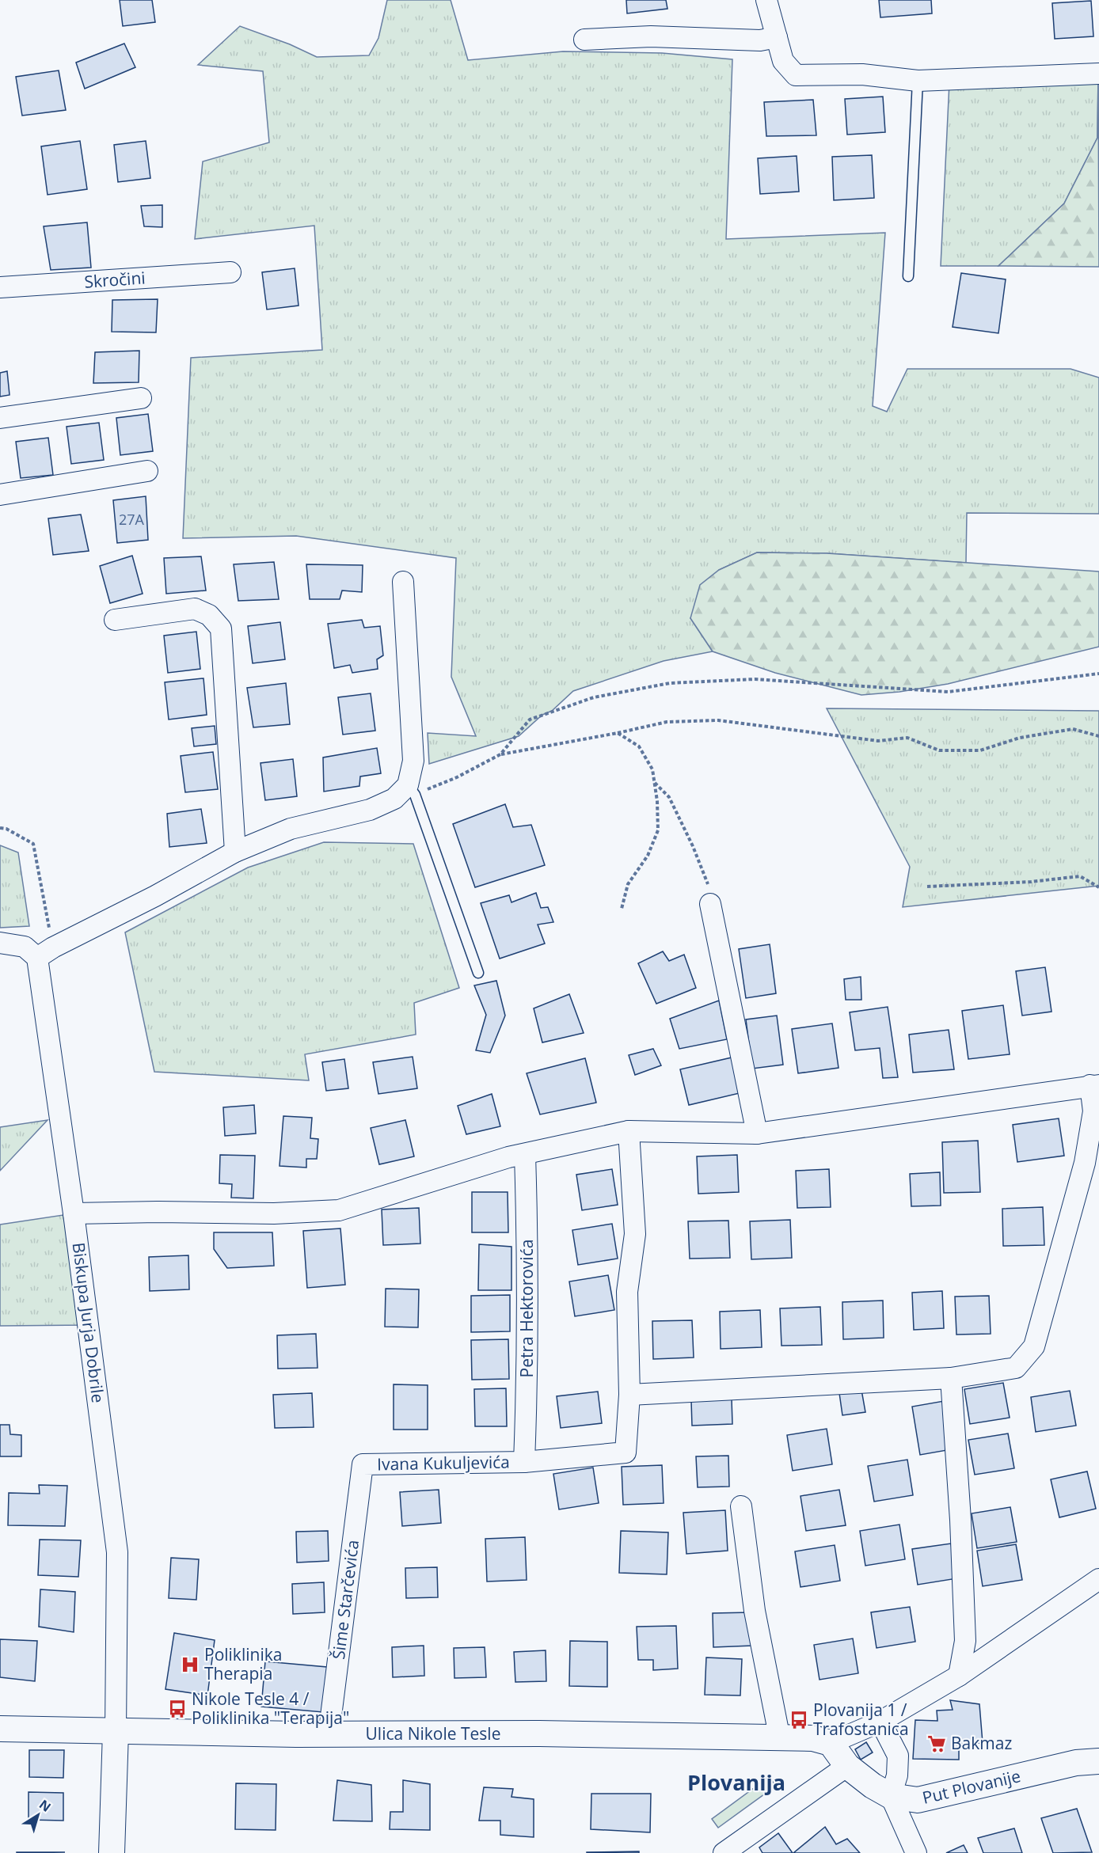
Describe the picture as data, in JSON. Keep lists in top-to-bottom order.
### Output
{
  "streets": {
    "street": [
      "Skročini",
      "Petra Hektorovića",
      "Biskupa Jurja Dobrile",
      "Ivana Kukuljevića",
      "Šime Starčevića",
      "Ulica Nikole Tesle",
      "Put Plovanije"
    ]
  },
  "crossings": [
    ["Petra Hektorovića", "Ivana Kukuljevića"],
    ["Biskupa Jurja Dobrile", "Ulica Nikole Tesle"],
    ["Ivana Kukuljevića", "Šime Starčevića"],
    ["Šime Starčevića", "Ulica Nikole Tesle"]
  ],
  "districts": ["Plovanija"],
  "places": {
    "hospital": ["Poliklinika Therapia"],
    "bus stop": ["Nikole Tesle 4 / Poliklinika \"Terapija\"", "Plovanija 1 / Trafostanica"],
    "supermarket": ["Bakmaz"]
  },
  "house_numbers": ["27A"],
  "north": "top right"
}
